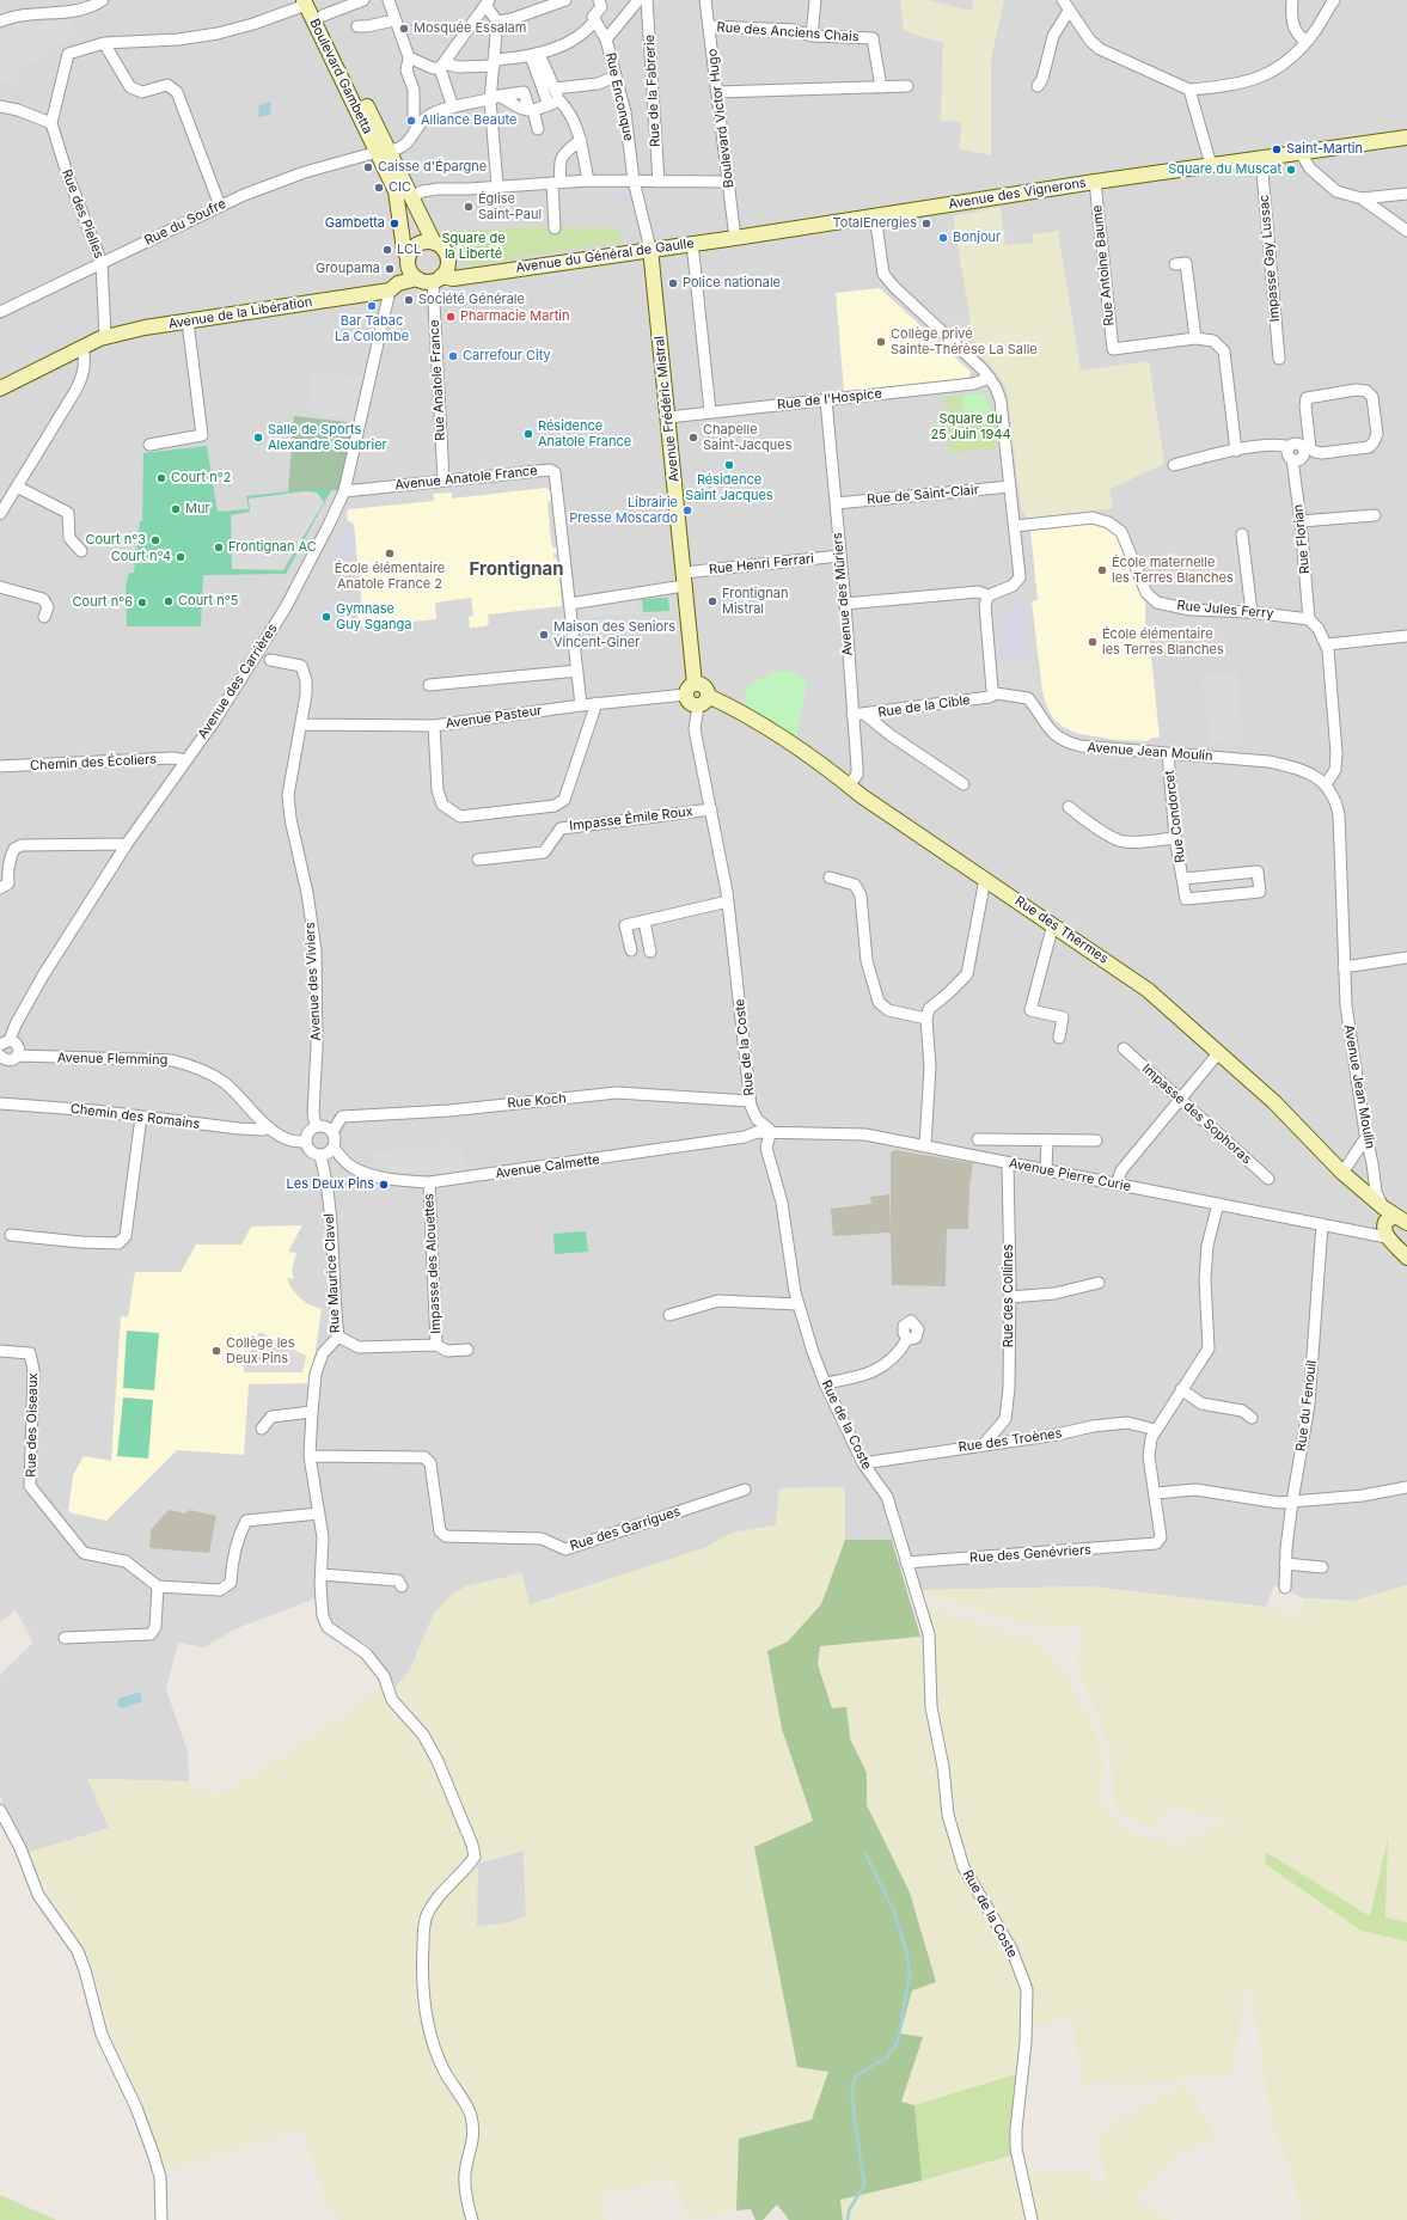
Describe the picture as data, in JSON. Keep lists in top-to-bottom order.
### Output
{
  "streets": {
    "main road": [
      "Boulevard Gambetta",
      "Avenue des Vignerons",
      "Avenue du Général de Gaulle",
      "Avenue de la Libération",
      "Avenue Frédéric Mistral",
      "Rue des Thermes"
    ],
    "street": [
      "Rue des Anciens Chais",
      "Rue de la Fabrerie",
      "Rue Enconque",
      "Boulevard Victor Hugo",
      "Rue des Pielles",
      "Rue du Soufre",
      "Impasse Gay Lussac",
      "Rue Antoine Baume",
      "Rue Anatole France",
      "Rue de l'Hospice",
      "Avenue Anatole France",
      "Rue de Saint-Clair",
      "Rue Florian",
      "Rue Henri Ferrari",
      "Avenue des Mûriers",
      "Rue Jules Ferry",
      "Avenue des Carrières",
      "Rue de la Cible",
      "Avenue Pasteur",
      "Avenue Jean Moulin",
      "Chemin des Écoliers",
      "Rue Condorcet",
      "Impasse Émile Roux",
      "Avenue des Viviers",
      "Rue de la Coste",
      "Avenue Flemming",
      "Rue Koch",
      "Impasse des Sophoras",
      "Chemin des Romains",
      "Avenue Calmette",
      "Avenue Pierre Curie",
      "Impasse des Alouettes",
      "Rue Maurice Clavel",
      "Rue des Collines",
      "Rue du Fenouil",
      "Rue des Oiseaux",
      "Rue des Troènes",
      "Rue des Garrigues",
      "Rue des Genévriers"
    ]
  },
  "crossings": [
    ["Rue des Anciens Chais", "Boulevard Victor Hugo"],
    ["Boulevard Gambetta", "Rue du Soufre"],
    ["Boulevard Gambetta", "Avenue du Général de Gaulle"],
    ["Boulevard Gambetta", "Avenue de la Libération"],
    ["Boulevard Gambetta", "Rue Anatole France"],
    ["Rue Enconque", "Avenue du Général de Gaulle"],
    ["Rue Enconque", "Avenue Frédéric Mistral"],
    ["Boulevard Victor Hugo", "Avenue des Vignerons"],
    ["Boulevard Victor Hugo", "Avenue du Général de Gaulle"],
    ["Avenue des Vignerons", "Avenue du Général de Gaulle"],
    ["Avenue des Vignerons", "Impasse Gay Lussac"],
    ["Avenue des Vignerons", "Rue Antoine Baume"],
    ["Rue des Pielles", "Rue du Soufre"],
    ["Rue des Pielles", "Avenue de la Libération"],
    ["Avenue du Général de Gaulle", "Avenue de la Libération"],
    ["Avenue du Général de Gaulle", "Rue Anatole France"],
    ["Avenue du Général de Gaulle", "Avenue Frédéric Mistral"],
    ["Avenue de la Libération", "Rue Anatole France"],
    ["Avenue de la Libération", "Avenue des Carrières"],
    ["Rue Anatole France", "Avenue Anatole France"],
    ["Rue de l'Hospice", "Avenue Frédéric Mistral"],
    ["Rue de l'Hospice", "Avenue des Mûriers"],
    ["Avenue Frédéric Mistral", "Rue Henri Ferrari"],
    ["Avenue Frédéric Mistral", "Avenue Pasteur"],
    ["Avenue Frédéric Mistral", "Rue des Thermes"],
    ["Avenue Anatole France", "Rue Henri Ferrari"],
    ["Avenue Anatole France", "Avenue des Carrières"],
    ["Avenue Anatole France", "Avenue Pasteur"],
    ["Rue de Saint-Clair", "Avenue des Mûriers"],
    ["Rue Florian", "Rue Jules Ferry"],
    ["Rue Henri Ferrari", "Avenue des Mûriers"],
    ["Avenue des Mûriers", "Rue de la Cible"],
    ["Avenue des Mûriers", "Rue des Thermes"],
    ["Avenue des Carrières", "Chemin des Écoliers"],
    ["Rue de la Cible", "Avenue Jean Moulin"],
    ["Avenue Pasteur", "Rue des Thermes"],
    ["Avenue Pasteur", "Avenue des Viviers"],
    ["Avenue Jean Moulin", "Rue Condorcet"],
    ["Avenue Jean Moulin", "Rue des Thermes"],
    ["Avenue Jean Moulin", "Avenue Pierre Curie"],
    ["Impasse Émile Roux", "Rue de la Coste"],
    ["Rue des Thermes", "Rue de la Coste"],
    ["Rue des Thermes", "Avenue Pierre Curie"],
    ["Avenue des Viviers", "Avenue Flemming"],
    ["Avenue des Viviers", "Rue Koch"],
    ["Avenue des Viviers", "Avenue Calmette"],
    ["Avenue des Viviers", "Rue Maurice Clavel"],
    ["Rue de la Coste", "Rue Koch"],
    ["Rue de la Coste", "Avenue Calmette"],
    ["Rue de la Coste", "Avenue Pierre Curie"],
    ["Rue de la Coste", "Rue des Troènes"],
    ["Rue de la Coste", "Rue des Genévriers"],
    ["Avenue Flemming", "Rue Koch"],
    ["Avenue Flemming", "Chemin des Romains"],
    ["Avenue Flemming", "Avenue Calmette"],
    ["Avenue Flemming", "Rue Maurice Clavel"],
    ["Rue Koch", "Avenue Calmette"],
    ["Rue Koch", "Rue Maurice Clavel"],
    ["Avenue Calmette", "Avenue Pierre Curie"],
    ["Avenue Calmette", "Impasse des Alouettes"],
    ["Avenue Calmette", "Rue Maurice Clavel"],
    ["Avenue Pierre Curie", "Rue des Collines"],
    ["Avenue Pierre Curie", "Rue du Fenouil"],
    ["Rue Maurice Clavel", "Rue des Garrigues"]
  ],
  "districts": ["Frontignan"],
  "parks": ["Square de la Liberté", "Square du 25 Juin 1944"],
  "places": [
    "Mosquée Essalam",
    "Alliance Beaute",
    "Saint-Martin",
    "Caisse d'Épargne",
    "Square du Muscat",
    "CIC",
    "Église Saint-Paul",
    "Gambetta",
    "TotalEnergies",
    "Bonjour",
    "LCL",
    "Groupama",
    "Police nationale",
    "Société Générale",
    "Bar Tabac La Colombe",
    "Pharmacie Martin",
    "Collège privé Sainte-Thérèse La Salle",
    "Carrefour City",
    "Résidence Anatole France",
    "Salle de Sports Alexandre Soubrier",
    "Chapelle Saint-Jacques",
    "Résidence Saint Jacques",
    "Court n°2",
    "Mur",
    "Librairie Presse Moscardo",
    "Court n°3",
    "Frontignan AC",
    "École élémentaire Anatole France 2",
    "Court n°4",
    "École maternelle les Terres Blanches",
    "Court n°5",
    "Frontignan Mistral",
    "Court n°6",
    "Gymnase Guy Sganga",
    "Maison des Seniors Vincent-Giner",
    "École élémentaire les Terres Blanches",
    "Les Deux Pins",
    "Collège les Deux Pins"
  ]
}
